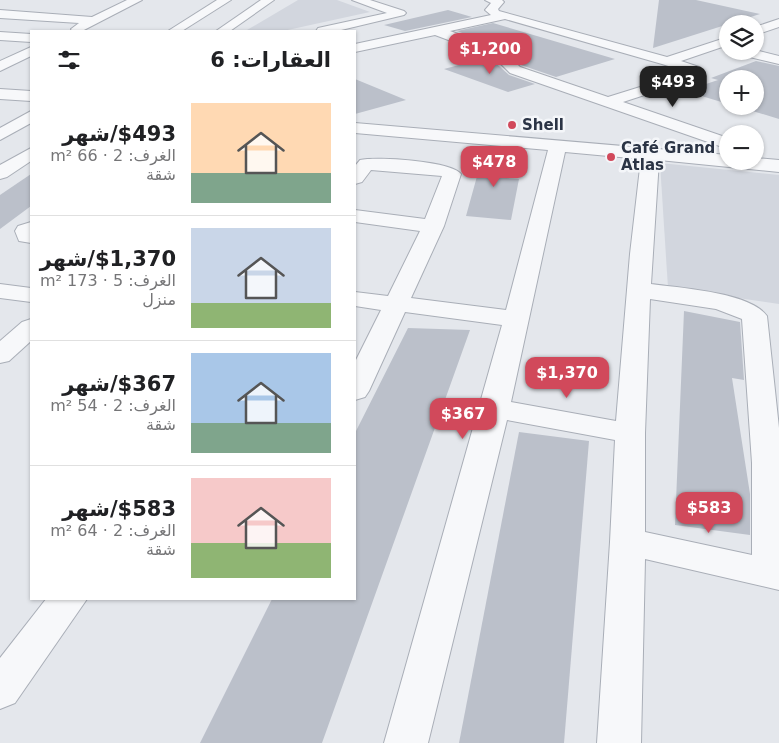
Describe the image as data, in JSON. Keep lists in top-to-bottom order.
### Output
{
  "places": ["Shell", "Café Grand Atlas"],
  "page": {
    "map_buttons": ["+", "−"],
    "heading": "العقارات: 6",
    "price": [
      "$1,200",
      "$493",
      "$478",
      "$1,370",
      "$367",
      "$583"
    ],
    "list": [
      {
        "name": "$493/شهر",
        "note": "الغرف: 2 · 66 m² · شقة"
      },
      {
        "name": "$1,370/شهر",
        "note": "الغرف: 5 · 173 m² · منزل"
      },
      {
        "name": "$367/شهر",
        "note": "الغرف: 2 · 54 m² · شقة"
      },
      {
        "name": "$583/شهر",
        "note": "الغرف: 2 · 64 m² · شقة"
      }
    ]
  }
}
